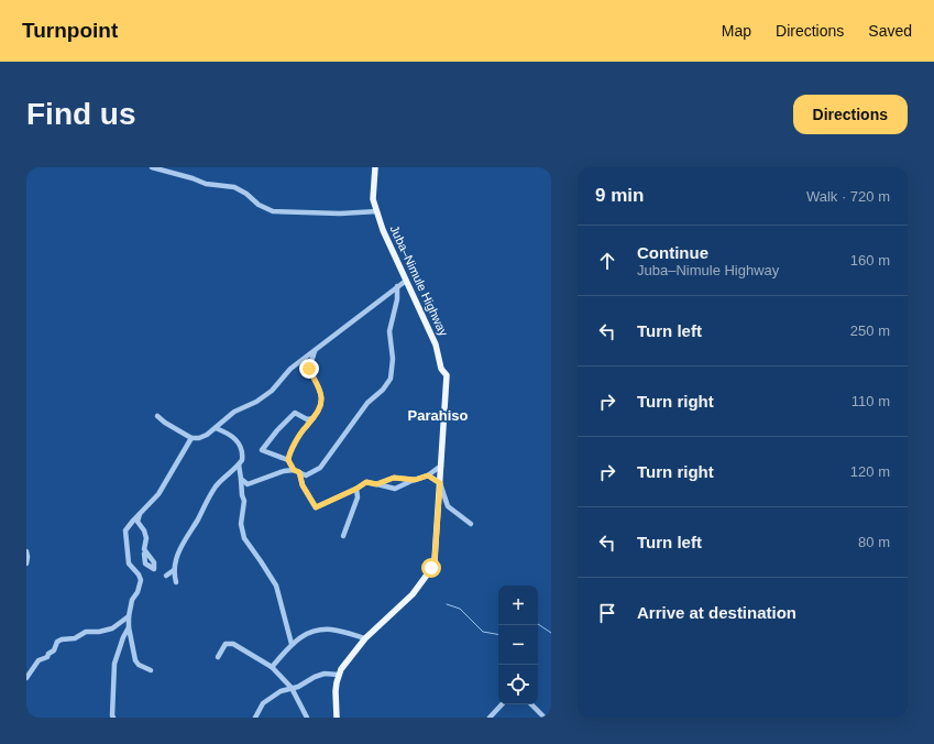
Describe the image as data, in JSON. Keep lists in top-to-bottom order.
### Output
{
  "streets": {
    "main road": ["Juba–Nimule Highway"]
  },
  "districts": ["Parahiso"],
  "page": {
    "header": "Turnpoint",
    "nav": ["Map", "Directions", "Saved"],
    "buttons": "Directions",
    "title": "Find us",
    "heading": ["9 min", "Walk · 720 m"],
    "list": [
      ["Continue", "Juba–Nimule Highway", "160 m"],
      ["Turn left", "250 m"],
      ["Turn right", "110 m"],
      ["Turn right", "120 m"],
      ["Turn left", "80 m"],
      "Arrive at destination"
    ],
    "map_buttons": ["+", "−"]
  }
}
